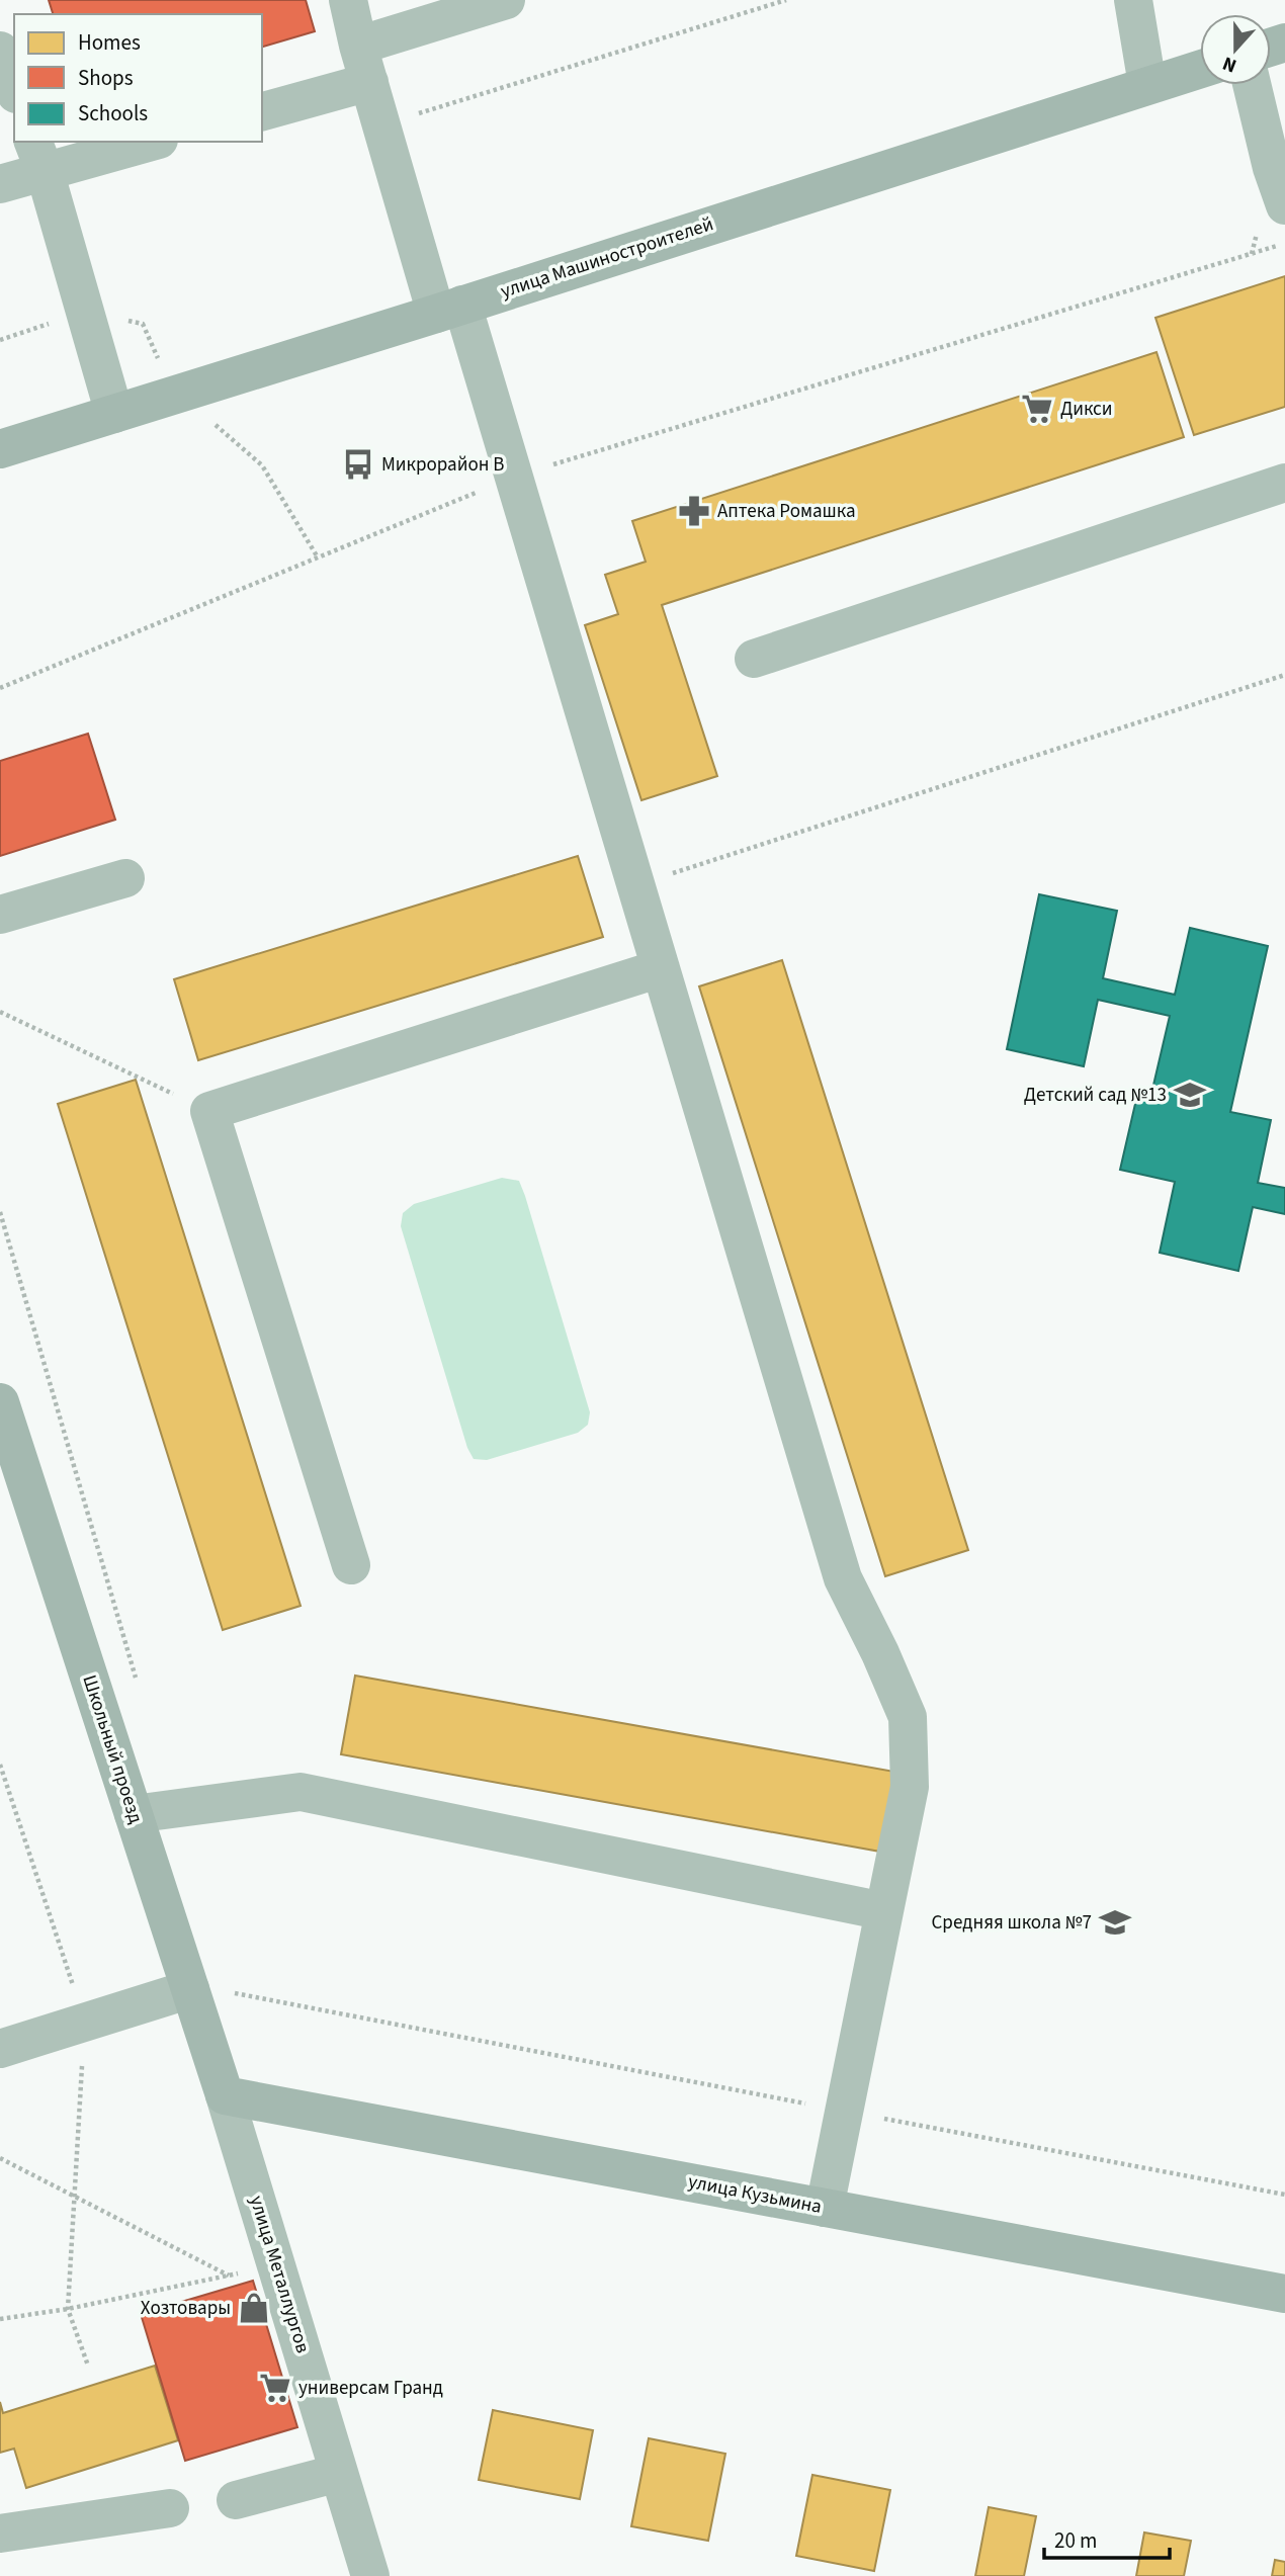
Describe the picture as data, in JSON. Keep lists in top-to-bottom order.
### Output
{
  "streets": {
    "main road": ["улица Машиностроителей", "Школьный проезд", "улица Кузьмина"],
    "street": ["улица Металлургов"]
  },
  "crossings": [
    ["Школьный проезд", "улица Кузьмина"],
    ["Школьный проезд", "улица Металлургов"],
    ["улица Кузьмина", "улица Металлургов"]
  ],
  "places": {
    "supermarket": ["Дикси", "универсам Гранд"],
    "bus stop": ["Микрорайон В"],
    "pharmacy": ["Аптека Ромашка"],
    "school or university": ["Детский сад №13", "Средняя школа №7"],
    "shop": ["Хозтовары"]
  },
  "legend": ["Homes", "Shops", "Schools"],
  "scale_bar": "20 m",
  "north": "bottom"
}
